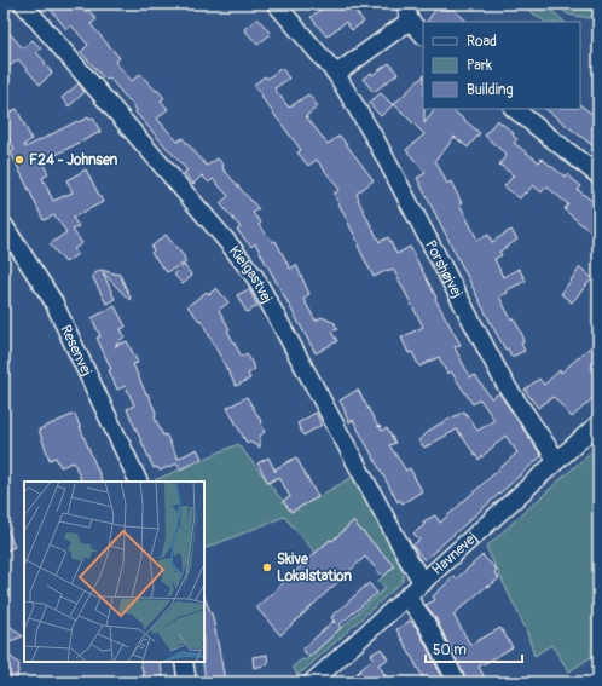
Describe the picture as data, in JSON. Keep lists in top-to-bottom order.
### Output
{
  "streets": {
    "street": [
      "Porshøjvej",
      "Kielgastvej",
      "Resenvej",
      "Havnevej"
    ]
  },
  "crossings": [
    ["Porshøjvej", "Havnevej"],
    ["Kielgastvej", "Havnevej"]
  ],
  "places": ["F24 - Johnsen", "Skive Lokalstation"],
  "legend": ["Road", "Park", "Building"],
  "scale_bar": "50 m"
}
